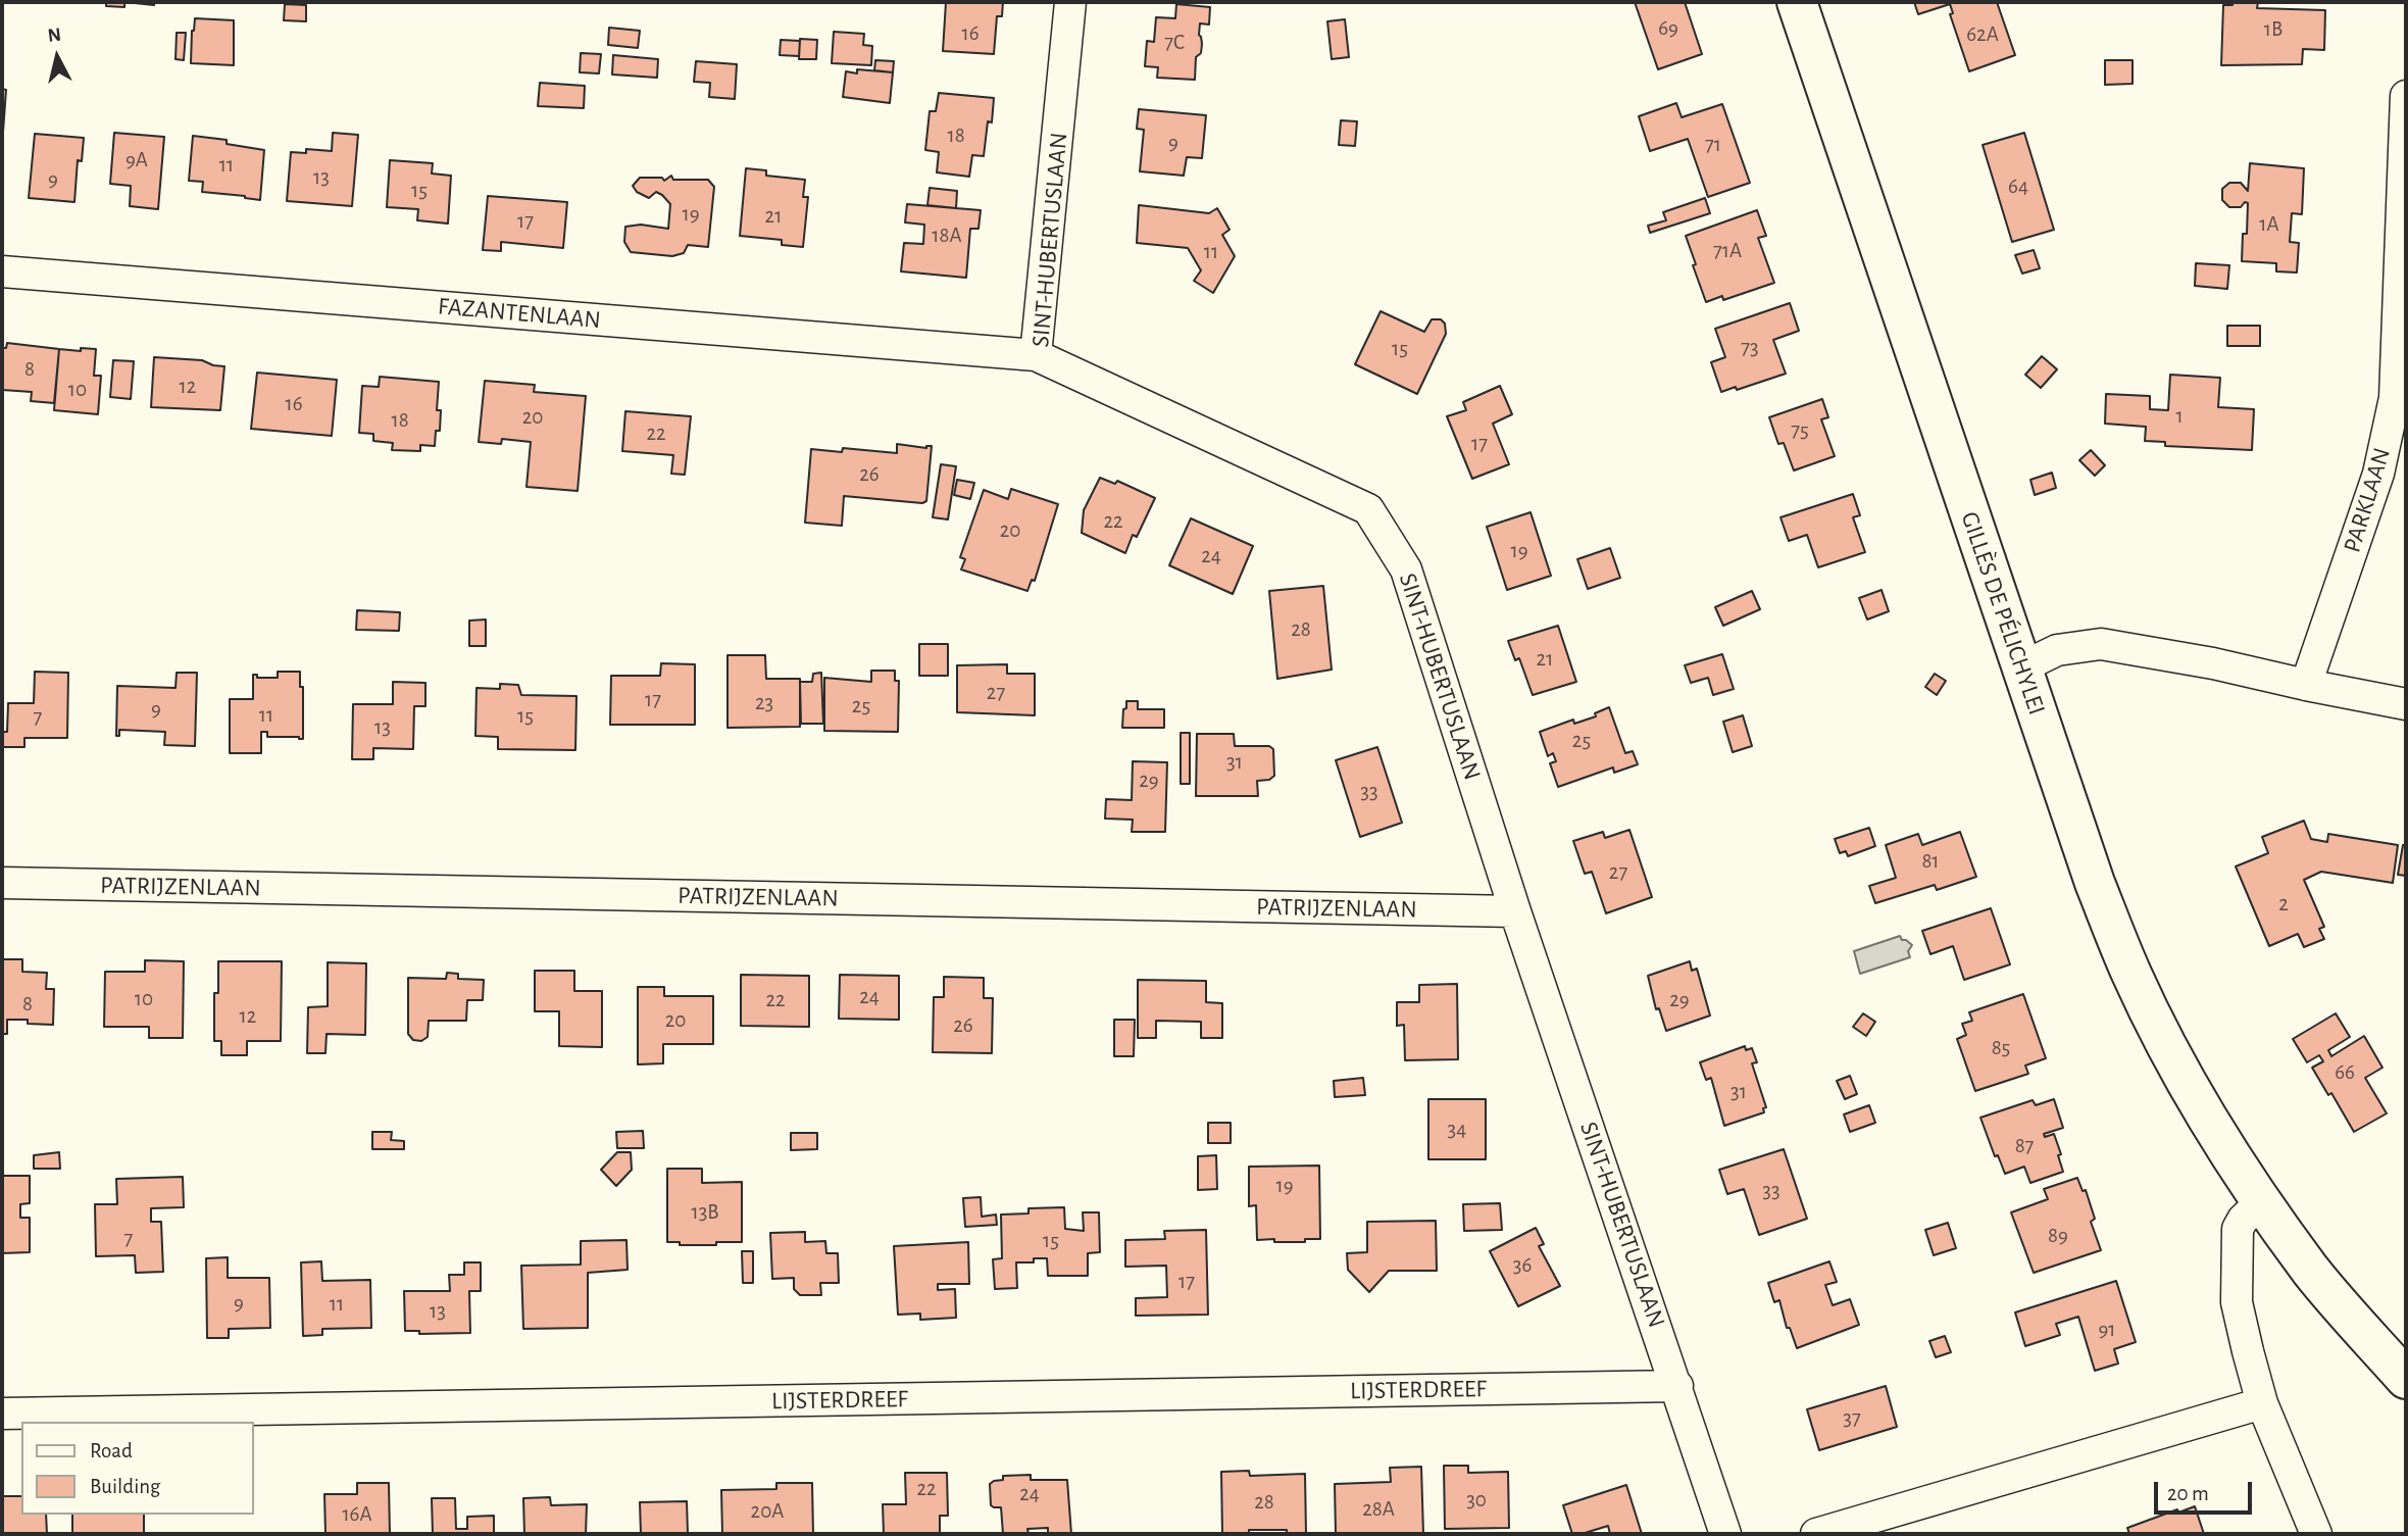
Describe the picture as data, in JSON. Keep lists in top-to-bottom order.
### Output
{
  "streets": {
    "main road": ["GILLÈS DE PÉLICHYLEI"],
    "street": [
      "SINT-HUBERTUSLAAN",
      "FAZANTENLAAN",
      "PARKLAAN",
      "PATRIJZENLAAN",
      "LIJSTERDREEF"
    ]
  },
  "crossings": [
    ["SINT-HUBERTUSLAAN", "FAZANTENLAAN"],
    ["SINT-HUBERTUSLAAN", "PATRIJZENLAAN"],
    ["SINT-HUBERTUSLAAN", "LIJSTERDREEF"]
  ],
  "house_numbers": [
    "69",
    "1B",
    "16",
    "62A",
    "7C",
    "18",
    "9",
    "71",
    "9A",
    "11",
    "13",
    "9",
    "64",
    "15",
    "19",
    "21",
    "17",
    "1A",
    "18A",
    "71A",
    "11",
    "73",
    "15",
    "8",
    "12",
    "10",
    "16",
    "1",
    "20",
    "18",
    "75",
    "22",
    "17",
    "26",
    "22",
    "20",
    "19",
    "24",
    "28",
    "21",
    "27",
    "17",
    "23",
    "25",
    "9",
    "11",
    "15",
    "7",
    "13",
    "25",
    "31",
    "29",
    "33",
    "81",
    "27",
    "2",
    "24",
    "10",
    "22",
    "29",
    "8",
    "12",
    "20",
    "26",
    "85",
    "66",
    "31",
    "34",
    "87",
    "19",
    "33",
    "13B",
    "89",
    "7",
    "15",
    "36",
    "17",
    "9",
    "11",
    "13",
    "91",
    "37",
    "22",
    "24",
    "30",
    "28",
    "28A",
    "20A",
    "16A"
  ],
  "legend": ["Road", "Building"],
  "scale_bar": "20 m",
  "north": "top"
}
